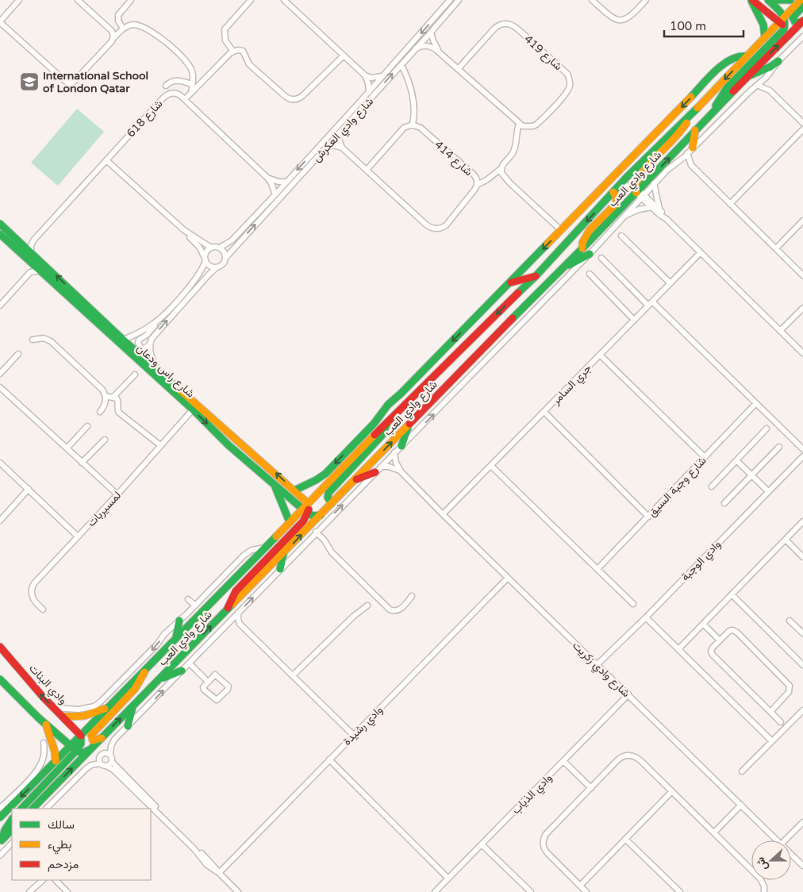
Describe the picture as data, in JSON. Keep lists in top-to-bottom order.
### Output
{
  "streets": {
    "street": [
      "شارع 419",
      "شارع 618",
      "شارع وادي العكرش",
      "شارع 414",
      "شارع وادي العب",
      "شارع راس ودعان",
      "جري السامر",
      "شارع وجبة السيق",
      "لمسيربات",
      "وادي الوجبة",
      "شارع وادي زكريت",
      "وادي البنات",
      "وادي رشيدة",
      "وادي الذياب"
    ]
  },
  "crossings": [
    ["شارع وادي العكرش", "شارع 414"],
    ["شارع وادي العب", "شارع راس ودعان"],
    ["شارع وادي العب", "وادي البنات"],
    ["شارع راس ودعان", "لمسيربات"],
    ["جري السامر", "شارع وادي زكريت"],
    ["وادي الوجبة", "شارع وادي زكريت"],
    ["شارع وادي زكريت", "وادي رشيدة"],
    ["شارع وادي زكريت", "وادي الذياب"]
  ],
  "places": {
    "school or university": ["International School of London Qatar"]
  },
  "legend": ["سالك", "بطيء", "مزدحم"],
  "scale_bar": "100 m",
  "north": "left"
}
